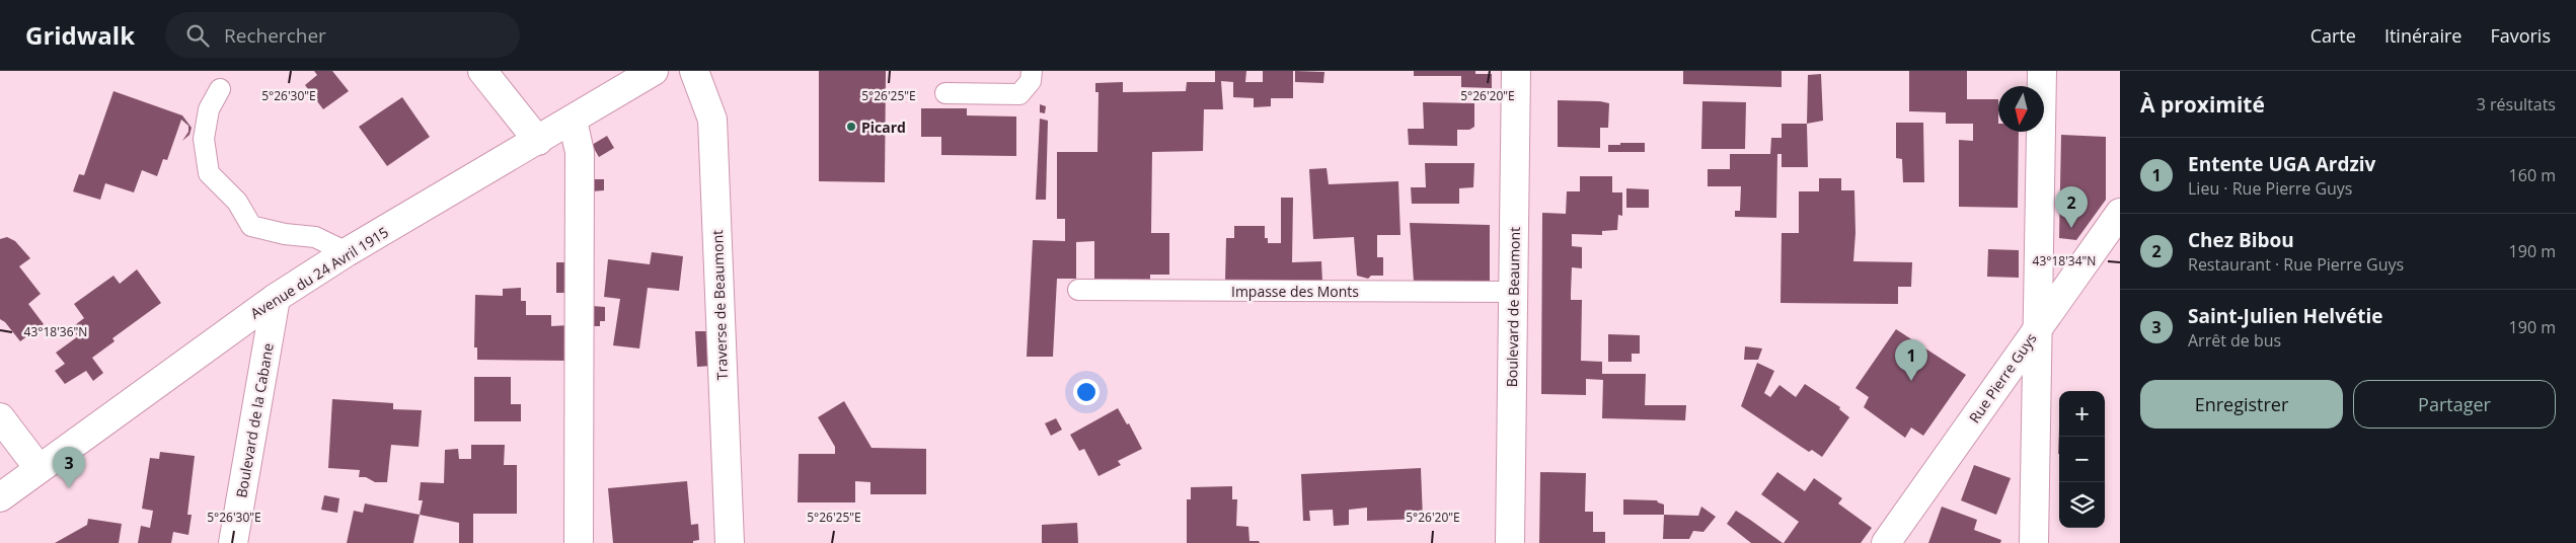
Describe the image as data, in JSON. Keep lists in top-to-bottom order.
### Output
{
  "streets": {
    "street": [
      "Avenue du 24 Avril 1915",
      "Traverse de Beaumont",
      "Boulevard de Beaumont",
      "Rue Pierre Guys",
      "Boulevard de la Cabane"
    ],
    "lane": ["Impasse des Monts"]
  },
  "crossings": [
    ["Avenue du 24 Avril 1915", "Boulevard de la Cabane"],
    ["Impasse des Monts", "Boulevard de Beaumont"]
  ],
  "places": ["Picard"],
  "north": "bottom",
  "page": {
    "header": "Gridwalk",
    "search": "Rechercher",
    "nav": ["Carte", "Itinéraire", "Favoris"],
    "heading": ["À proximité", "3 résultats"],
    "list": [
      {
        "mark": "1",
        "name": "Entente UGA Ardziv",
        "note": "Lieu · Rue Pierre Guys",
        "value": "160 m"
      },
      {
        "mark": "2",
        "name": "Chez Bibou",
        "note": "Restaurant · Rue Pierre Guys",
        "value": "190 m"
      },
      {
        "mark": "3",
        "name": "Saint-Julien Helvétie",
        "note": "Arrêt de bus",
        "value": "190 m"
      }
    ],
    "pins": ["2", "1", "3"],
    "buttons": ["Enregistrer", "Partager"],
    "map_buttons": ["+", "−"]
  },
  "coordinates": [
    "5°26'30\"E",
    "5°26'25\"E",
    "5°26'20\"E",
    "43°18'34\"N",
    "43°18'36\"N"
  ]
}
